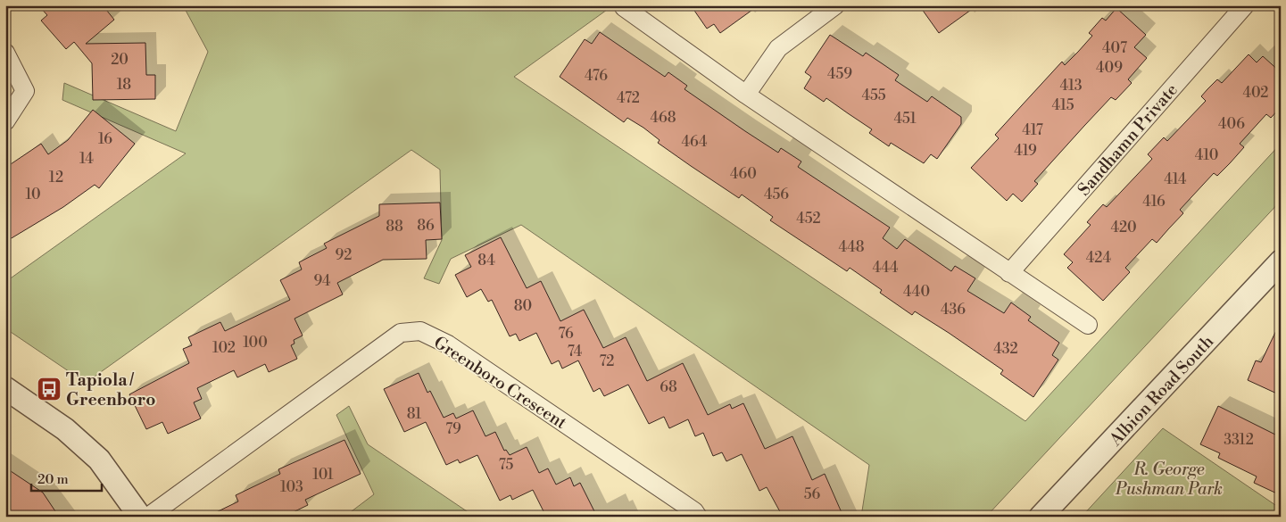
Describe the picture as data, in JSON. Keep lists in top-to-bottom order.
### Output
{
  "streets": {
    "street": ["Sandhamn Private", "Greenboro Crescent", "Albion Road South"]
  },
  "parks": ["R. George Pushman Park"],
  "places": {
    "bus stop": ["Tapiola / Greenboro"]
  },
  "house_numbers": [
    "407",
    "20",
    "409",
    "459",
    "476",
    "18",
    "413",
    "402",
    "455",
    "472",
    "415",
    "468",
    "451",
    "406",
    "417",
    "16",
    "464",
    "419",
    "410",
    "14",
    "460",
    "12",
    "414",
    "10",
    "456",
    "416",
    "452",
    "86",
    "88",
    "420",
    "448",
    "92",
    "424",
    "84",
    "444",
    "94",
    "440",
    "80",
    "436",
    "76",
    "100",
    "102",
    "432",
    "74",
    "72",
    "68",
    "81",
    "79",
    "3312",
    "75",
    "101",
    "103",
    "56"
  ],
  "scale_bar": "20 m"
}
